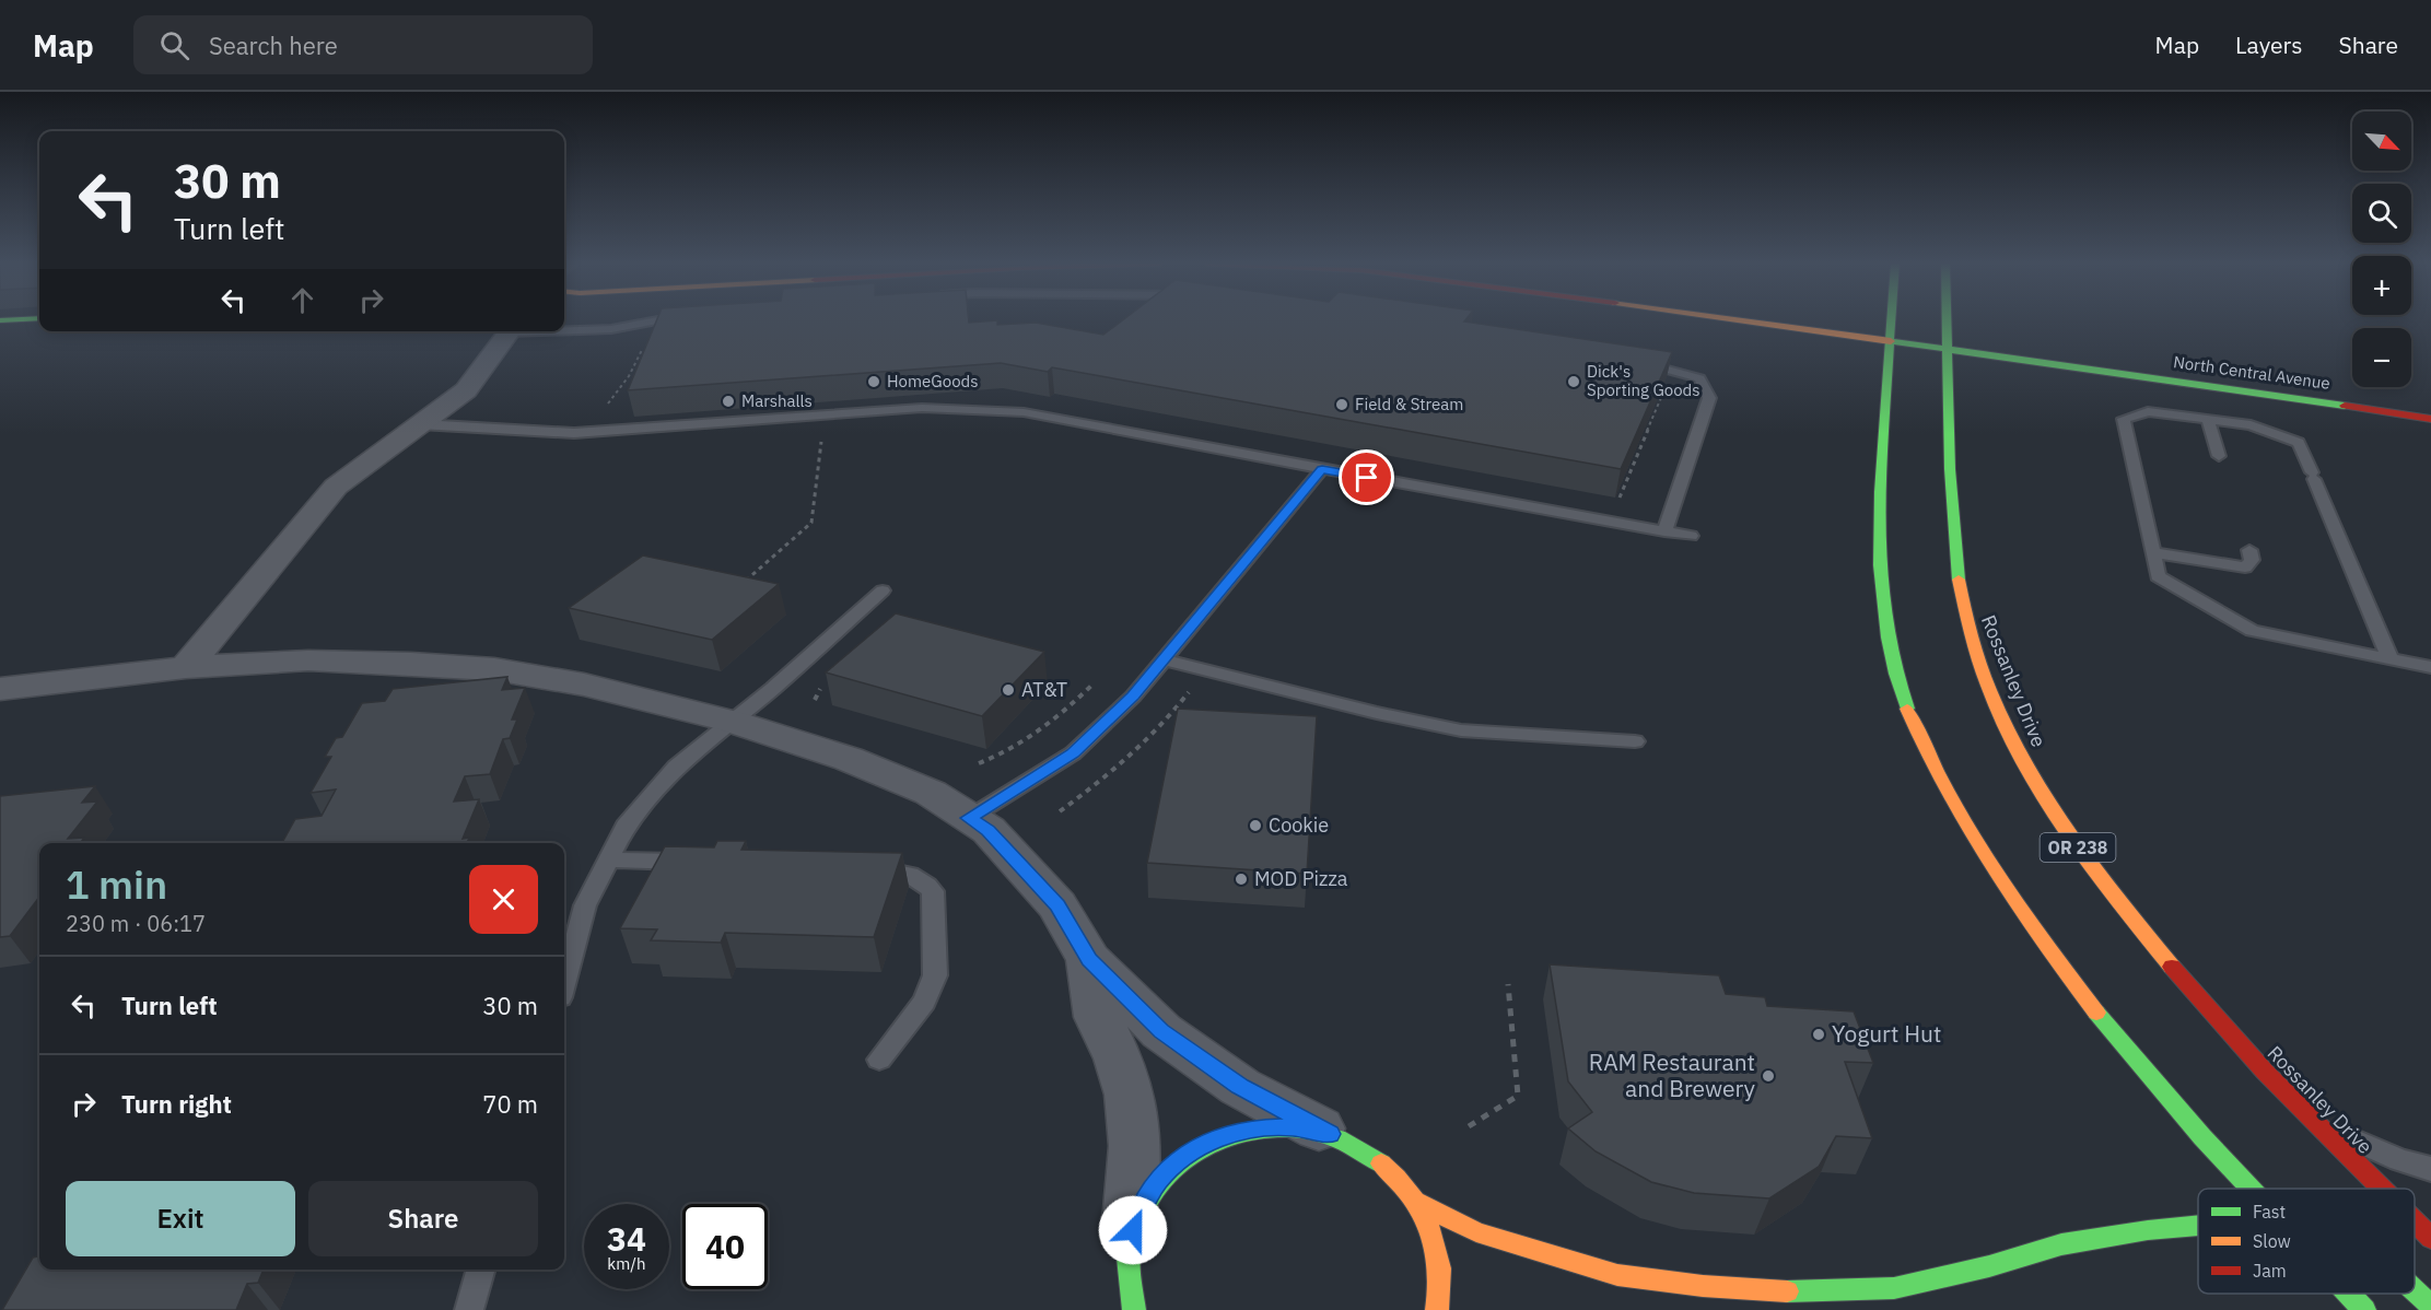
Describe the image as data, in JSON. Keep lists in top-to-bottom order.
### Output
{
  "streets": {
    "main road": ["North Central Avenue", "Rossanley Drive", "OR 238"]
  },
  "crossings": [
    ["North Central Avenue", "Rossanley Drive"]
  ],
  "places": [
    "HomeGoods",
    "Dick's Sporting Goods",
    "Marshalls",
    "Field & Stream",
    "AT&T",
    "Cookie",
    "MOD Pizza",
    "Yogurt Hut",
    "RAM Restaurant and Brewery"
  ],
  "legend": ["Fast", "Slow", "Jam"],
  "north": "bottom right",
  "page": {
    "header": "Map",
    "search": "Search here",
    "nav": ["Map", "Layers", "Share"],
    "map_buttons": ["+", "−"],
    "turn": ["30 m", "Turn left"],
    "heading": ["1 min", "230 m · 06:17"],
    "list": [
      {
        "name": "Turn left",
        "value": "30 m"
      },
      {
        "name": "Turn right",
        "value": "70 m"
      }
    ],
    "buttons": ["Exit", "Share"],
    "speed": "34 km/h",
    "limit": "40"
  }
}
